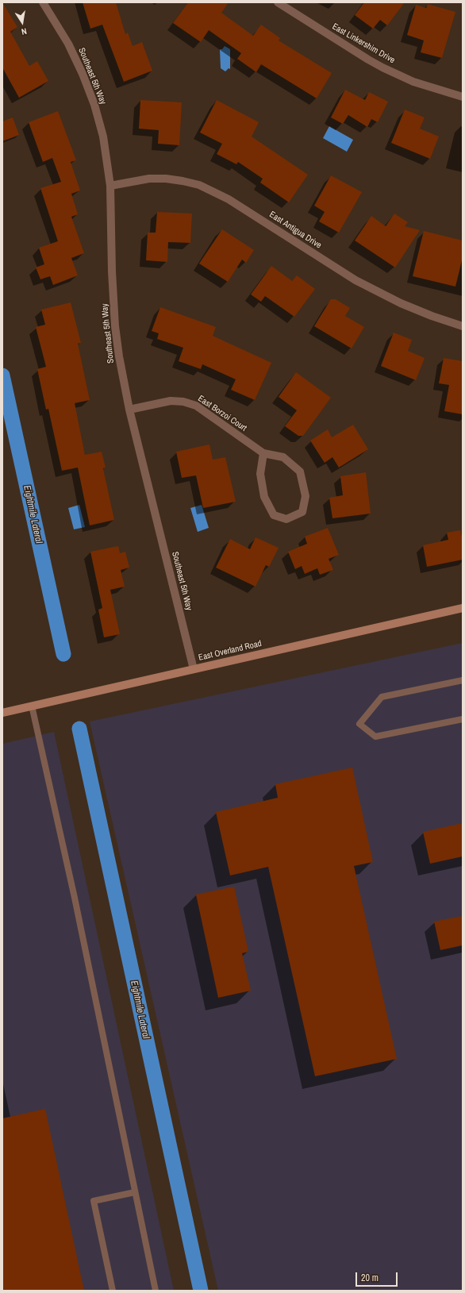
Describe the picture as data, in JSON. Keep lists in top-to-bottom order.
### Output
{
  "streets": {
    "main road": ["East Overland Road"],
    "street": [
      "East Linkershim Drive",
      "Southeast 5th Way",
      "East Antigua Drive",
      "East Borzoi Court"
    ]
  },
  "crossings": [
    ["Southeast 5th Way", "East Antigua Drive"],
    ["Southeast 5th Way", "East Borzoi Court"],
    ["Southeast 5th Way", "East Overland Road"]
  ],
  "water": ["Eightmile Lateral"],
  "scale_bar": "20 m",
  "north": "bottom"
}
